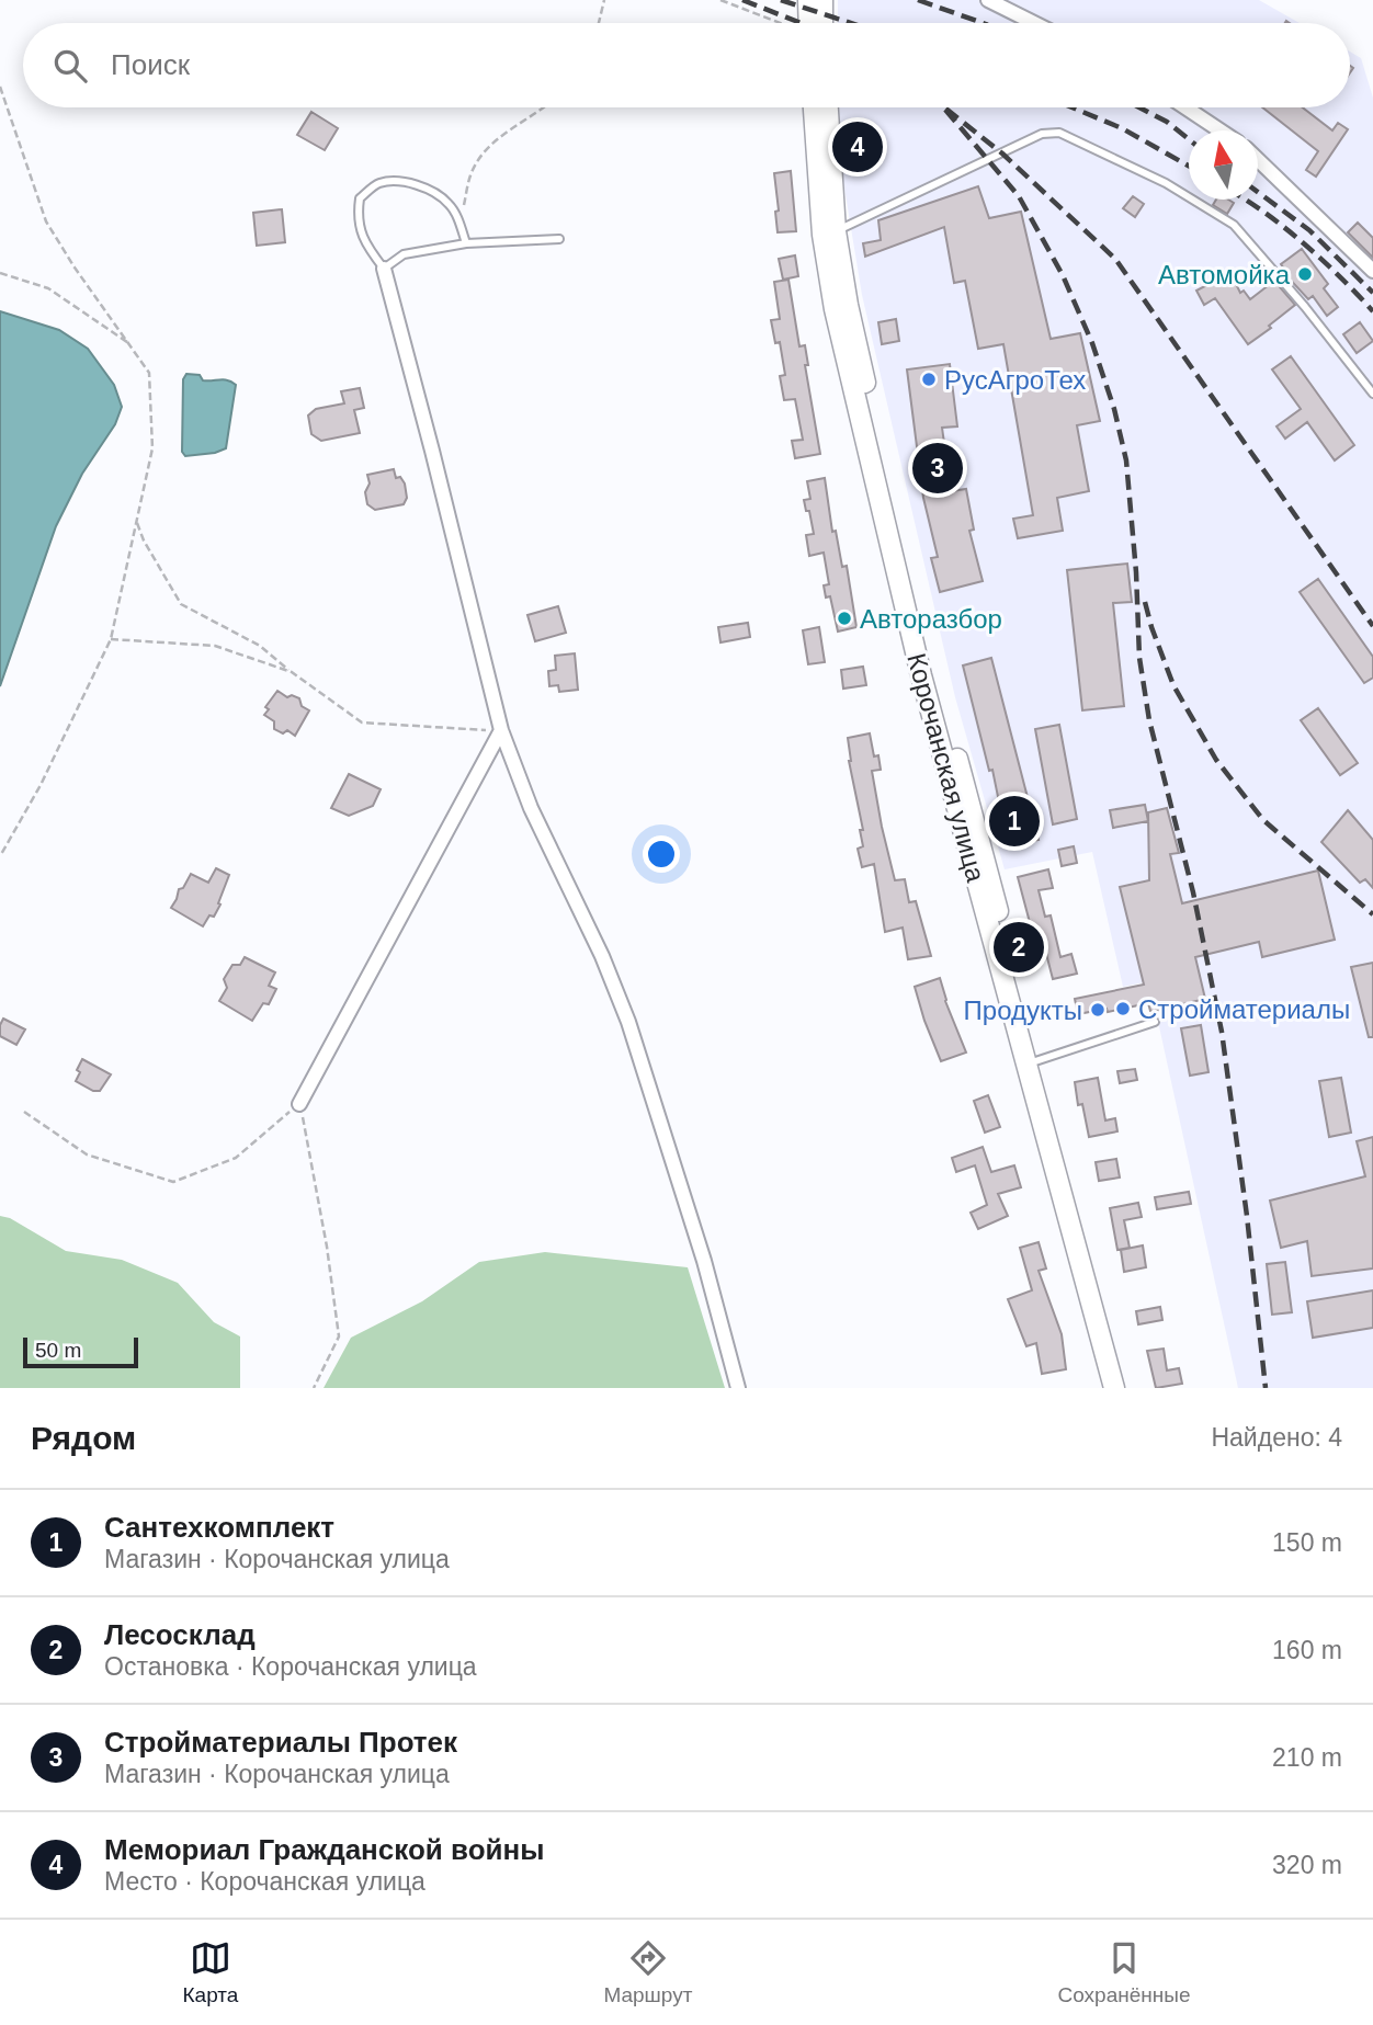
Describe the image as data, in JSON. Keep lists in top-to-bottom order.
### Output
{
  "streets": {
    "main road": ["Корочанская улица"]
  },
  "places": [
    "Автомойка",
    "РусАгроТех",
    "Авторазбор",
    "Стройматериалы",
    "Продукты"
  ],
  "scale_bar": "50 m",
  "north": "top",
  "page": {
    "search": "Поиск",
    "pins": [
      "4",
      "3",
      "1",
      "2"
    ],
    "scale": "50 m",
    "heading": ["Рядом", "Найдено: 4"],
    "list": [
      {
        "mark": "1",
        "name": "Сантехкомплект",
        "note": "Магазин · Корочанская улица",
        "value": "150 m"
      },
      {
        "mark": "2",
        "name": "Лесосклад",
        "note": "Остановка · Корочанская улица",
        "value": "160 m"
      },
      {
        "mark": "3",
        "name": "Стройматериалы Протек",
        "note": "Магазин · Корочанская улица",
        "value": "210 m"
      },
      {
        "mark": "4",
        "name": "Мемориал Гражданской войны",
        "note": "Место · Корочанская улица",
        "value": "320 m"
      }
    ],
    "nav": ["Карта", "Маршрут", "Сохранённые"]
  }
}
